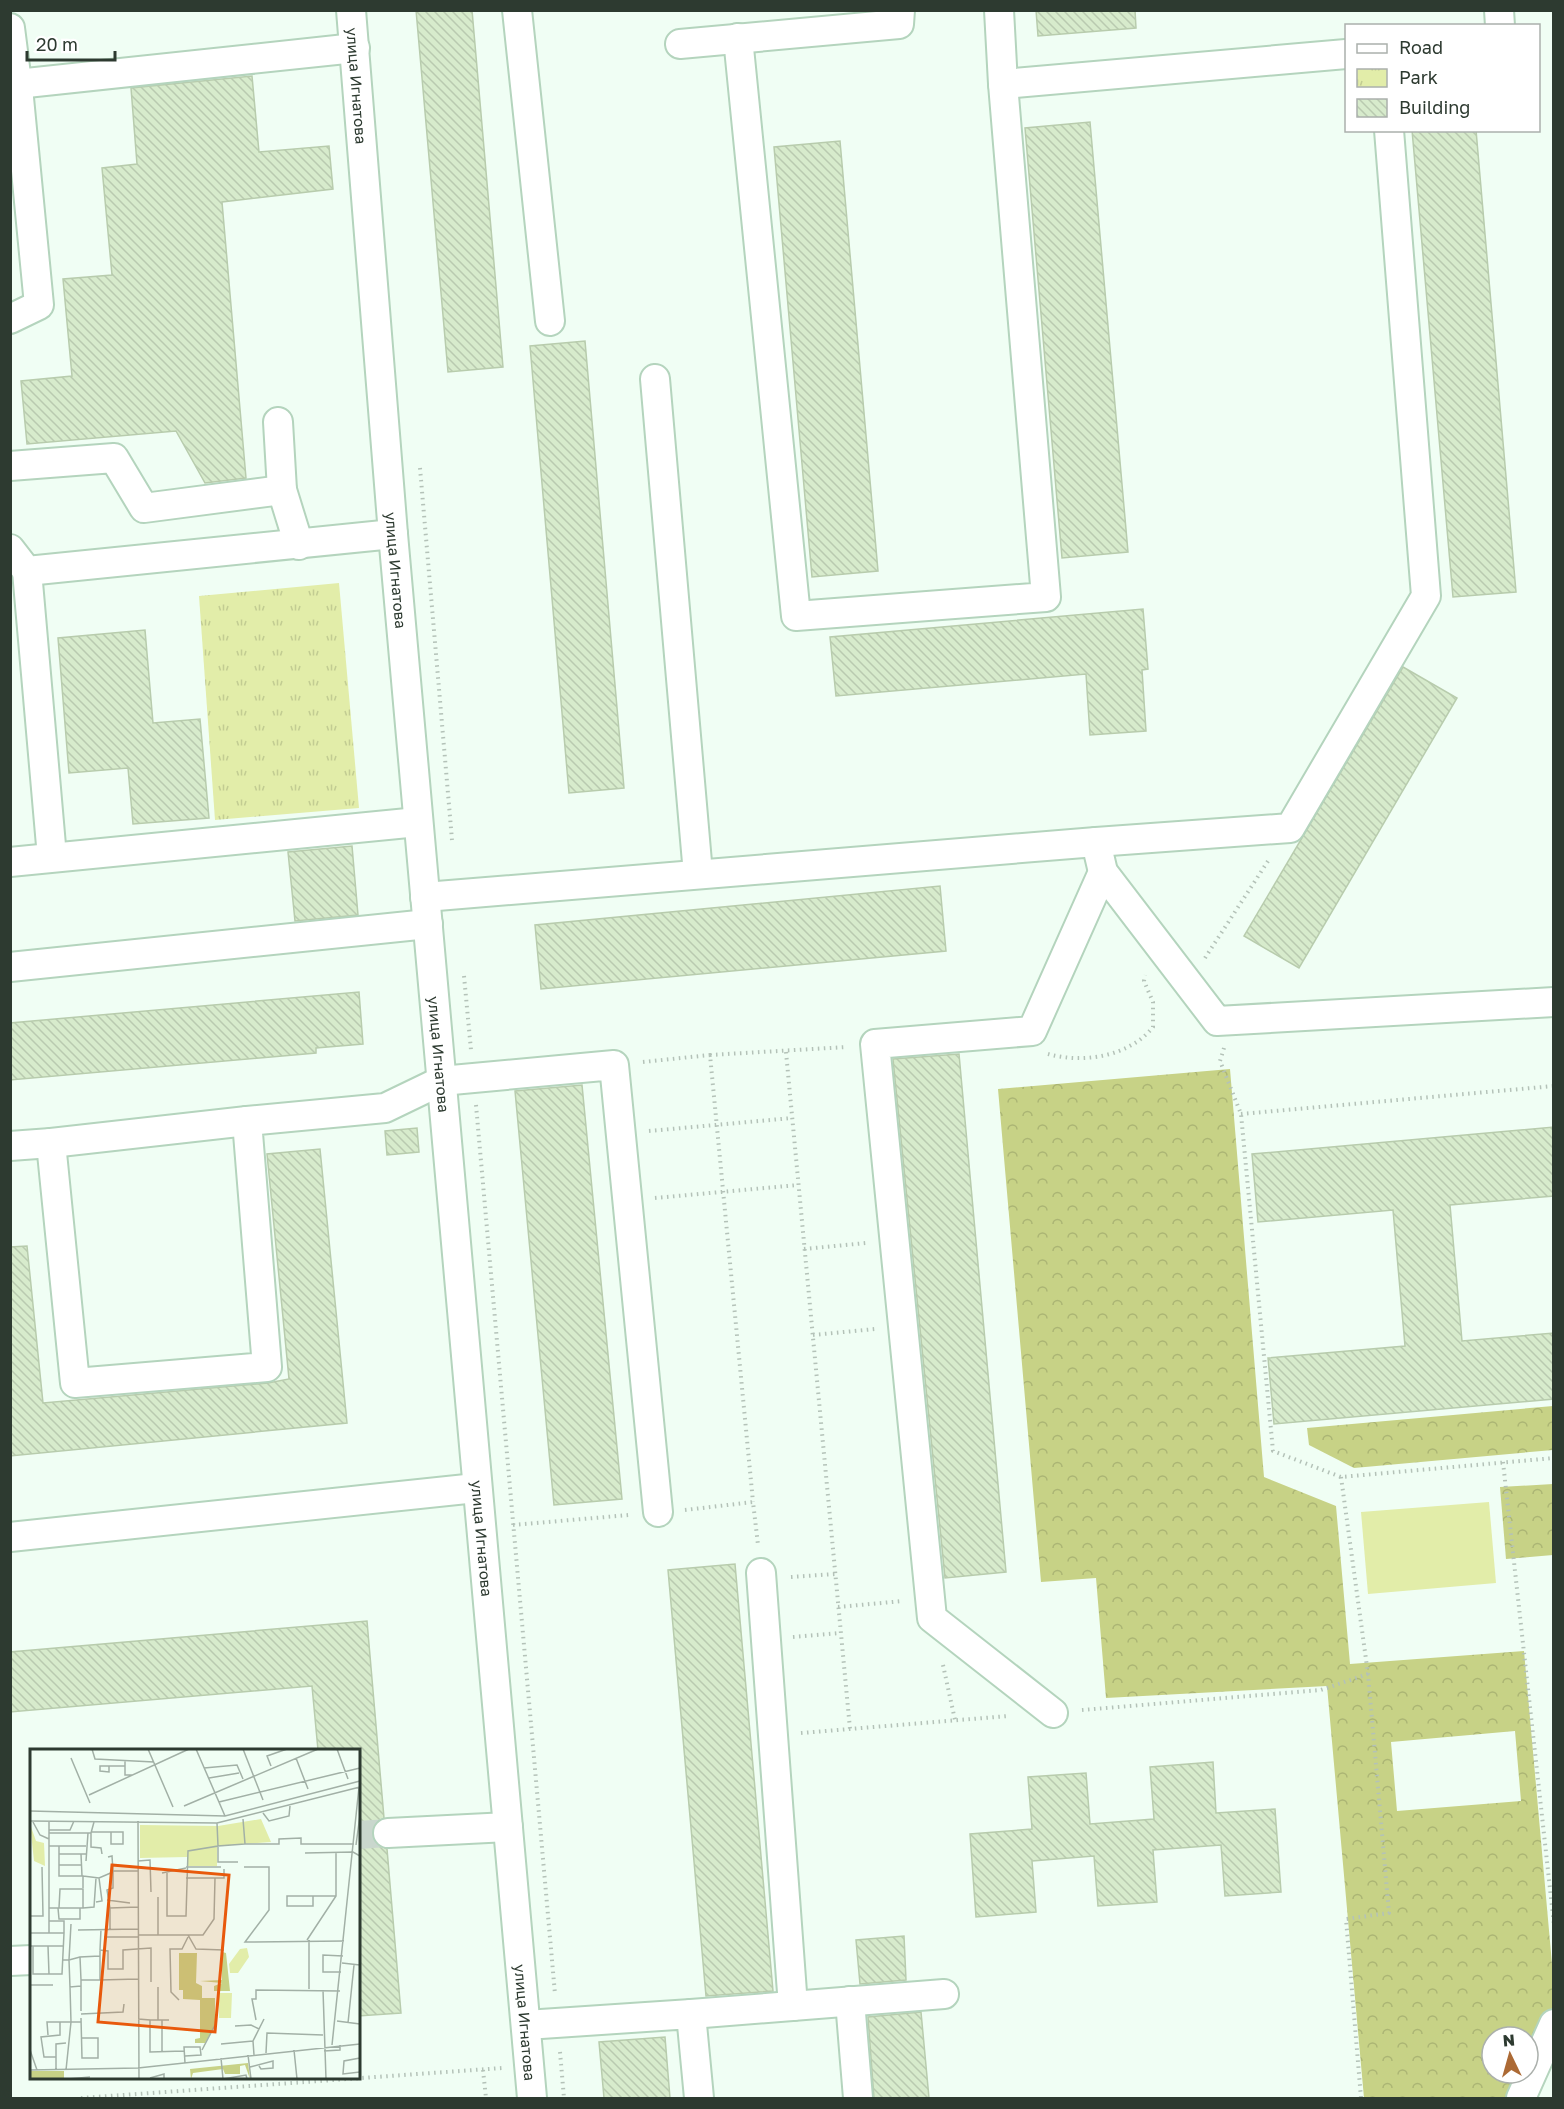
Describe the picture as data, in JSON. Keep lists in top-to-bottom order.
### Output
{
  "streets": {
    "street": ["улица Игнатова"]
  },
  "legend": ["Road", "Park", "Building"],
  "scale_bar": "20 m",
  "north": "top"
}
